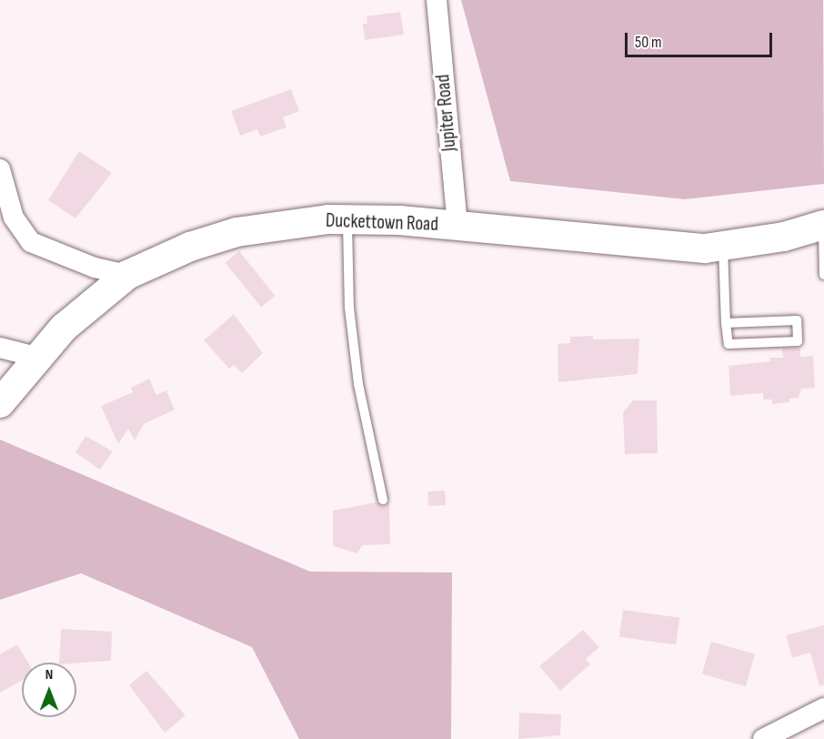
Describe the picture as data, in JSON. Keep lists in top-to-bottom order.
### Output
{
  "streets": {
    "street": ["Jupiter Road", "Duckettown Road"]
  },
  "crossings": [
    ["Jupiter Road", "Duckettown Road"]
  ],
  "scale_bar": "50 m",
  "north": "top"
}
